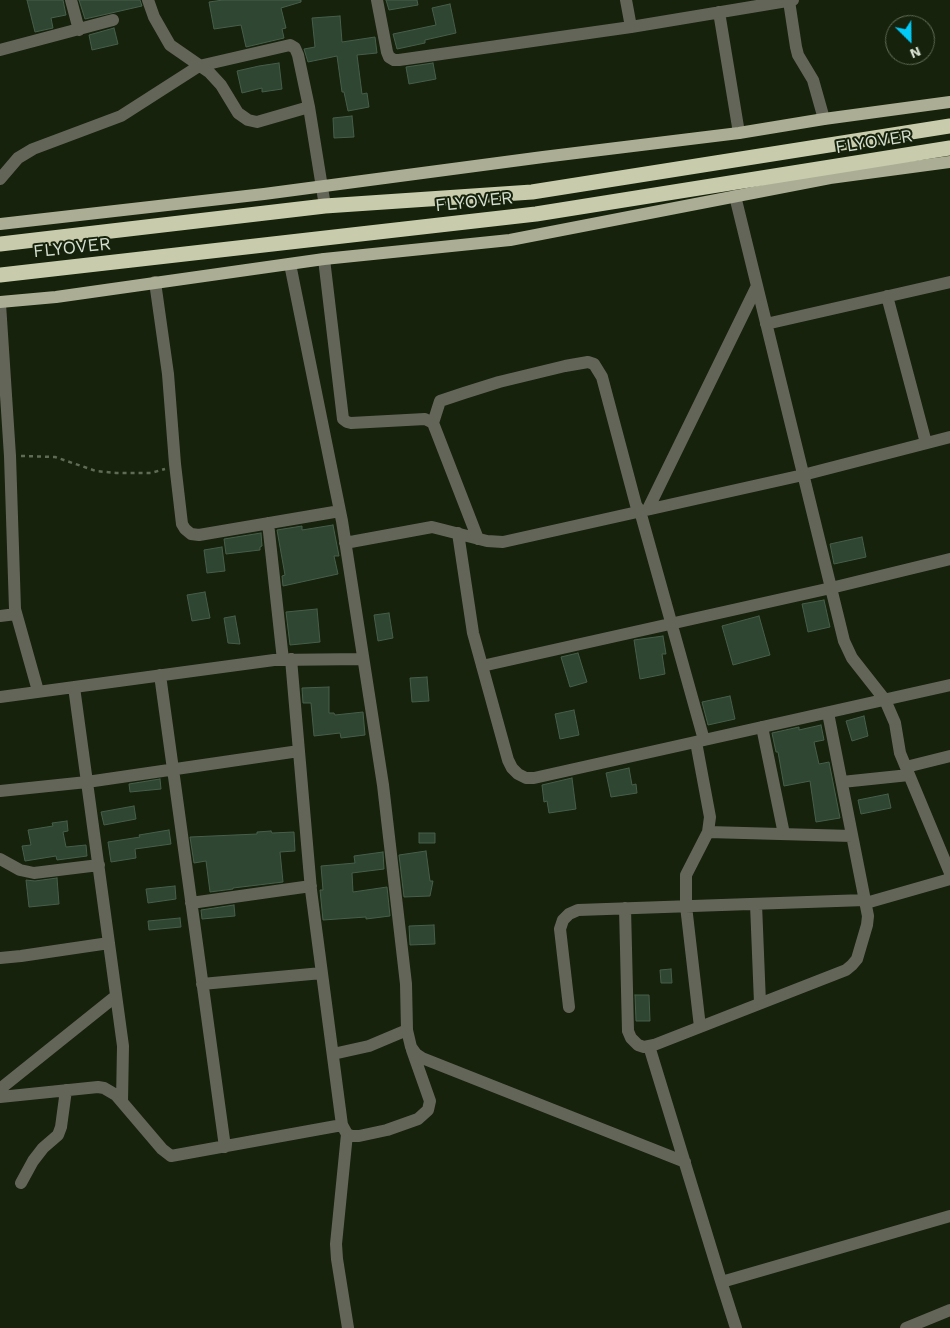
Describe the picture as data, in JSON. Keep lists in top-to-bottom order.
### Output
{
  "streets": {
    "highway": ["FLYOVER"]
  },
  "north": "bottom right"
}
